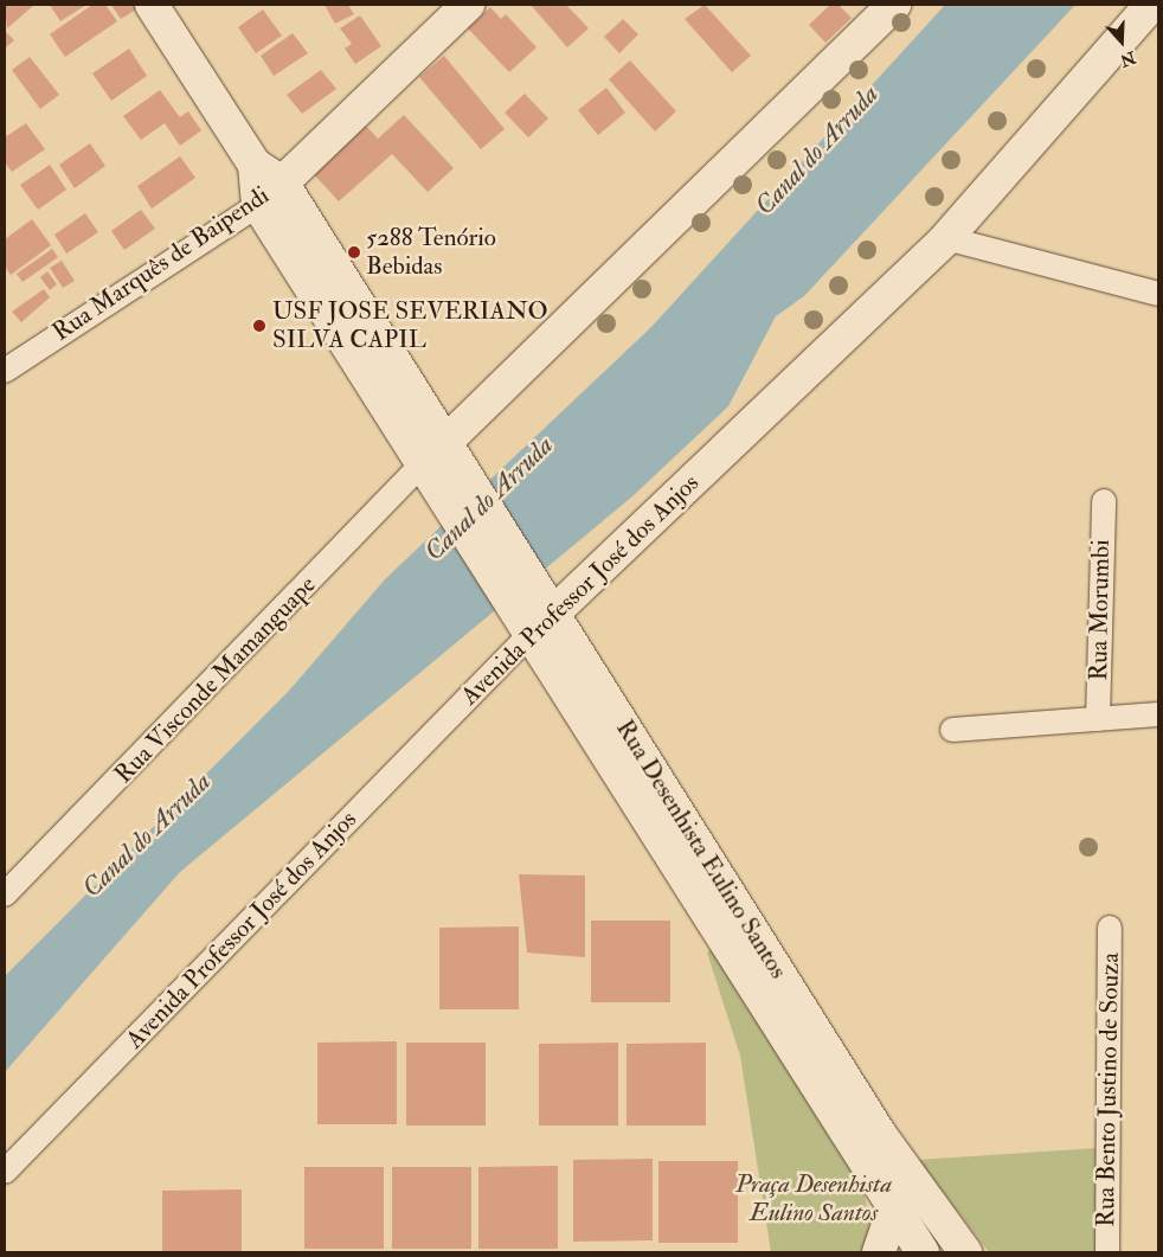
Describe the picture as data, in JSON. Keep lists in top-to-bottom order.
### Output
{
  "streets": {
    "main road": ["Rua Marquês de Baipendi", "Avenida Professor José dos Anjos", "Rua Desenhista Eulino Santos"],
    "street": ["Rua Morumbi", "Rua Visconde Mamanguape", "Rua Bento Justino de Souza"]
  },
  "crossings": [
    ["Avenida Professor José dos Anjos", "Rua Desenhista Eulino Santos"],
    ["Rua Visconde Mamanguape", "Rua Desenhista Eulino Santos"]
  ],
  "water": ["Canal do Arruda"],
  "parks": ["Praça Desenhista Eulino Santos"],
  "places": ["5288 Tenório Bebidas", "USF JOSE SEVERIANO SILVA CAPIL"],
  "north": "bottom"
}
